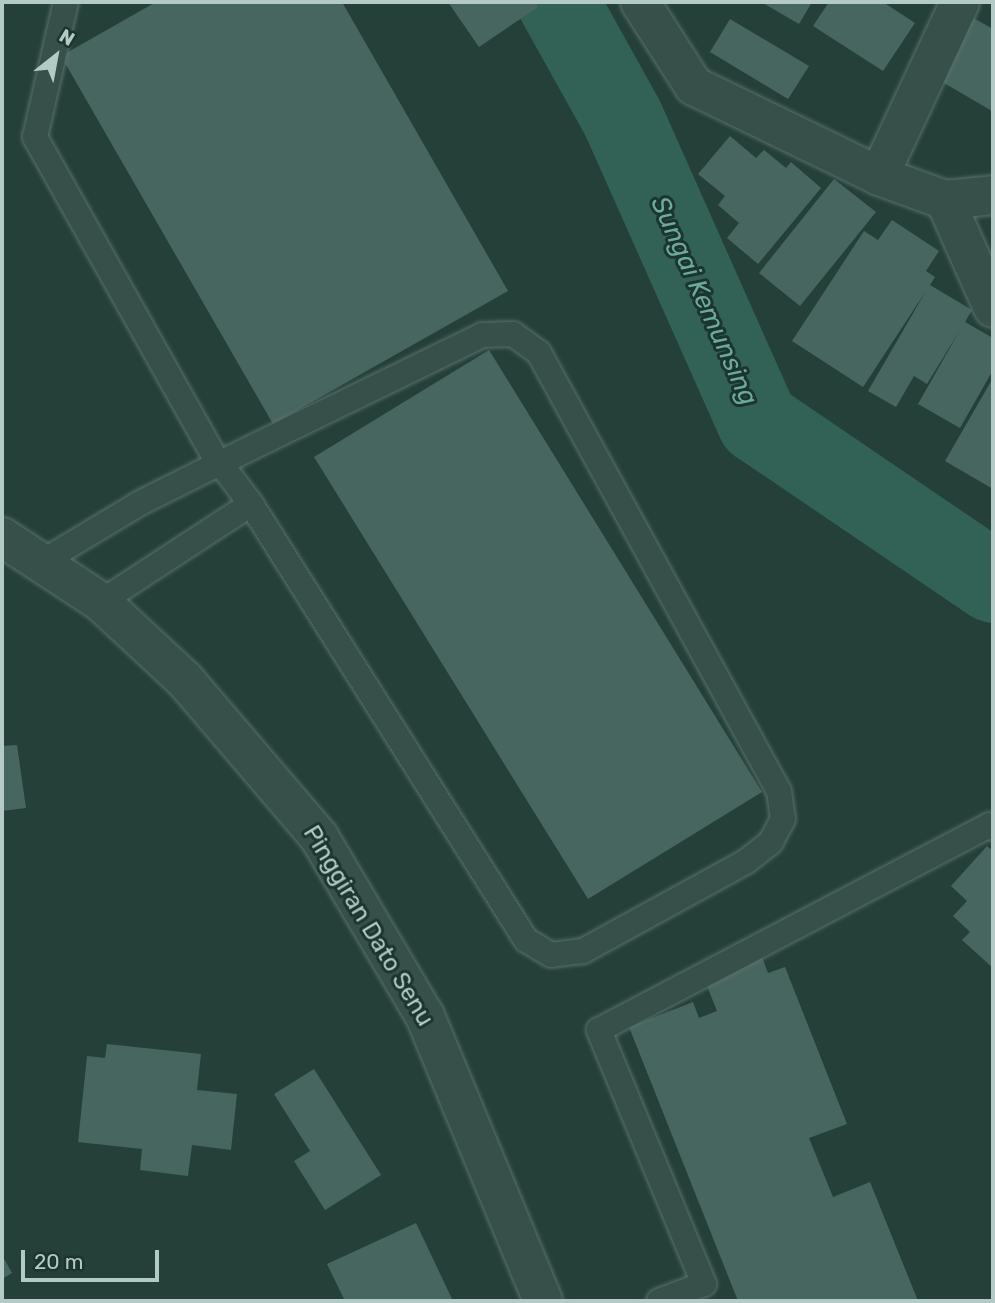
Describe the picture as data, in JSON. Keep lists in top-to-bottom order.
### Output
{
  "streets": {
    "street": ["Pinggiran Dato Senu"]
  },
  "water": ["Sungai Kemunsing"],
  "scale_bar": "20 m",
  "north": "top right"
}
